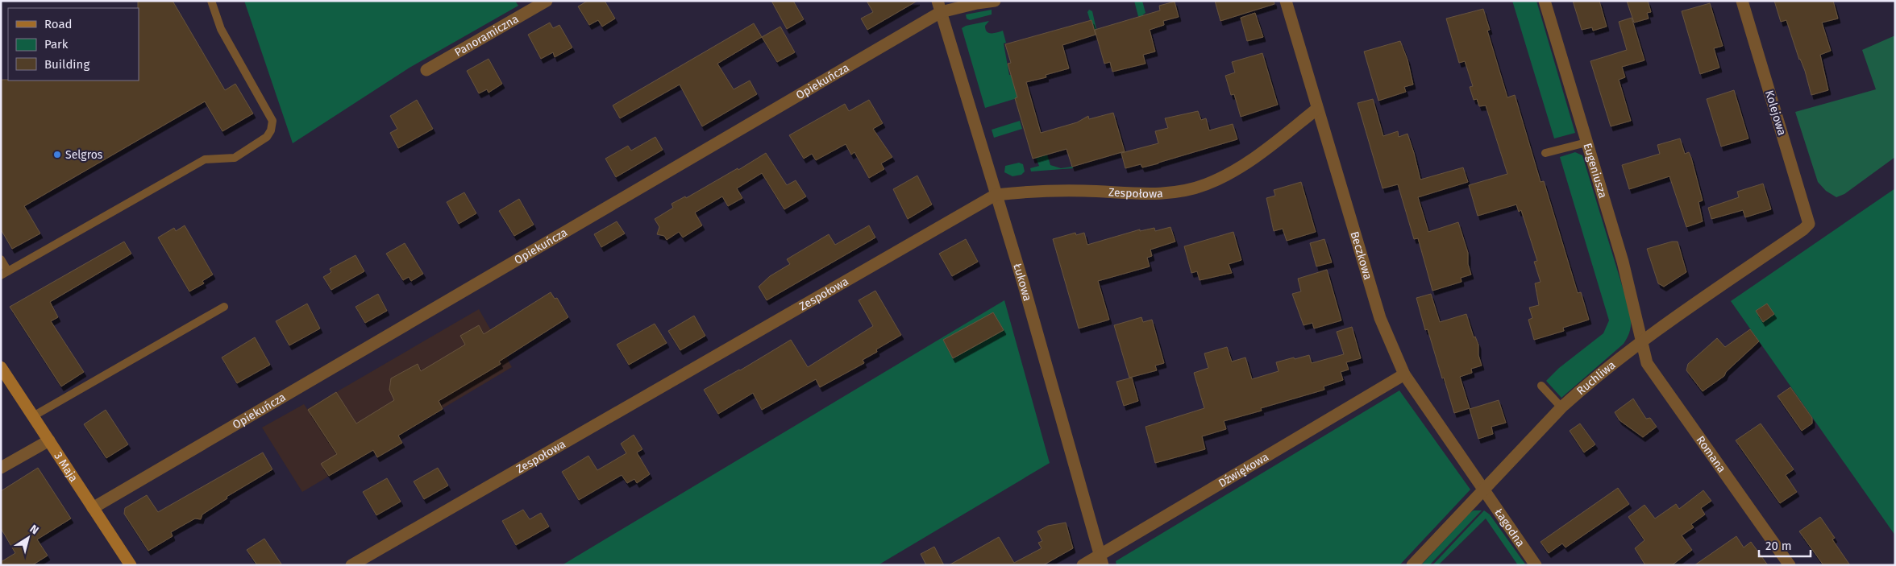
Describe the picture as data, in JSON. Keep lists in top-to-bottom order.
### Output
{
  "streets": {
    "street": [
      "Panoramiczna",
      "Opiekuńcza",
      "Kolejowa",
      "Eugeniusza",
      "Zespołowa",
      "Beczkowa",
      "Łukowa",
      "Ruchliwa",
      "Romana",
      "3 Maja",
      "Dźwiękowa",
      "Łagodna"
    ]
  },
  "crossings": [
    ["Opiekuńcza", "Łukowa"],
    ["Opiekuńcza", "3 Maja"],
    ["Kolejowa", "Ruchliwa"],
    ["Eugeniusza", "Ruchliwa"],
    ["Eugeniusza", "Romana"],
    ["Zespołowa", "Beczkowa"],
    ["Zespołowa", "Łukowa"],
    ["Beczkowa", "Ruchliwa"],
    ["Beczkowa", "Dźwiękowa"],
    ["Beczkowa", "Łagodna"],
    ["Łukowa", "Dźwiękowa"],
    ["Ruchliwa", "Romana"],
    ["Ruchliwa", "Łagodna"]
  ],
  "places": ["Selgros"],
  "legend": ["Road", "Park", "Building"],
  "scale_bar": "20 m",
  "north": "top right"
}
